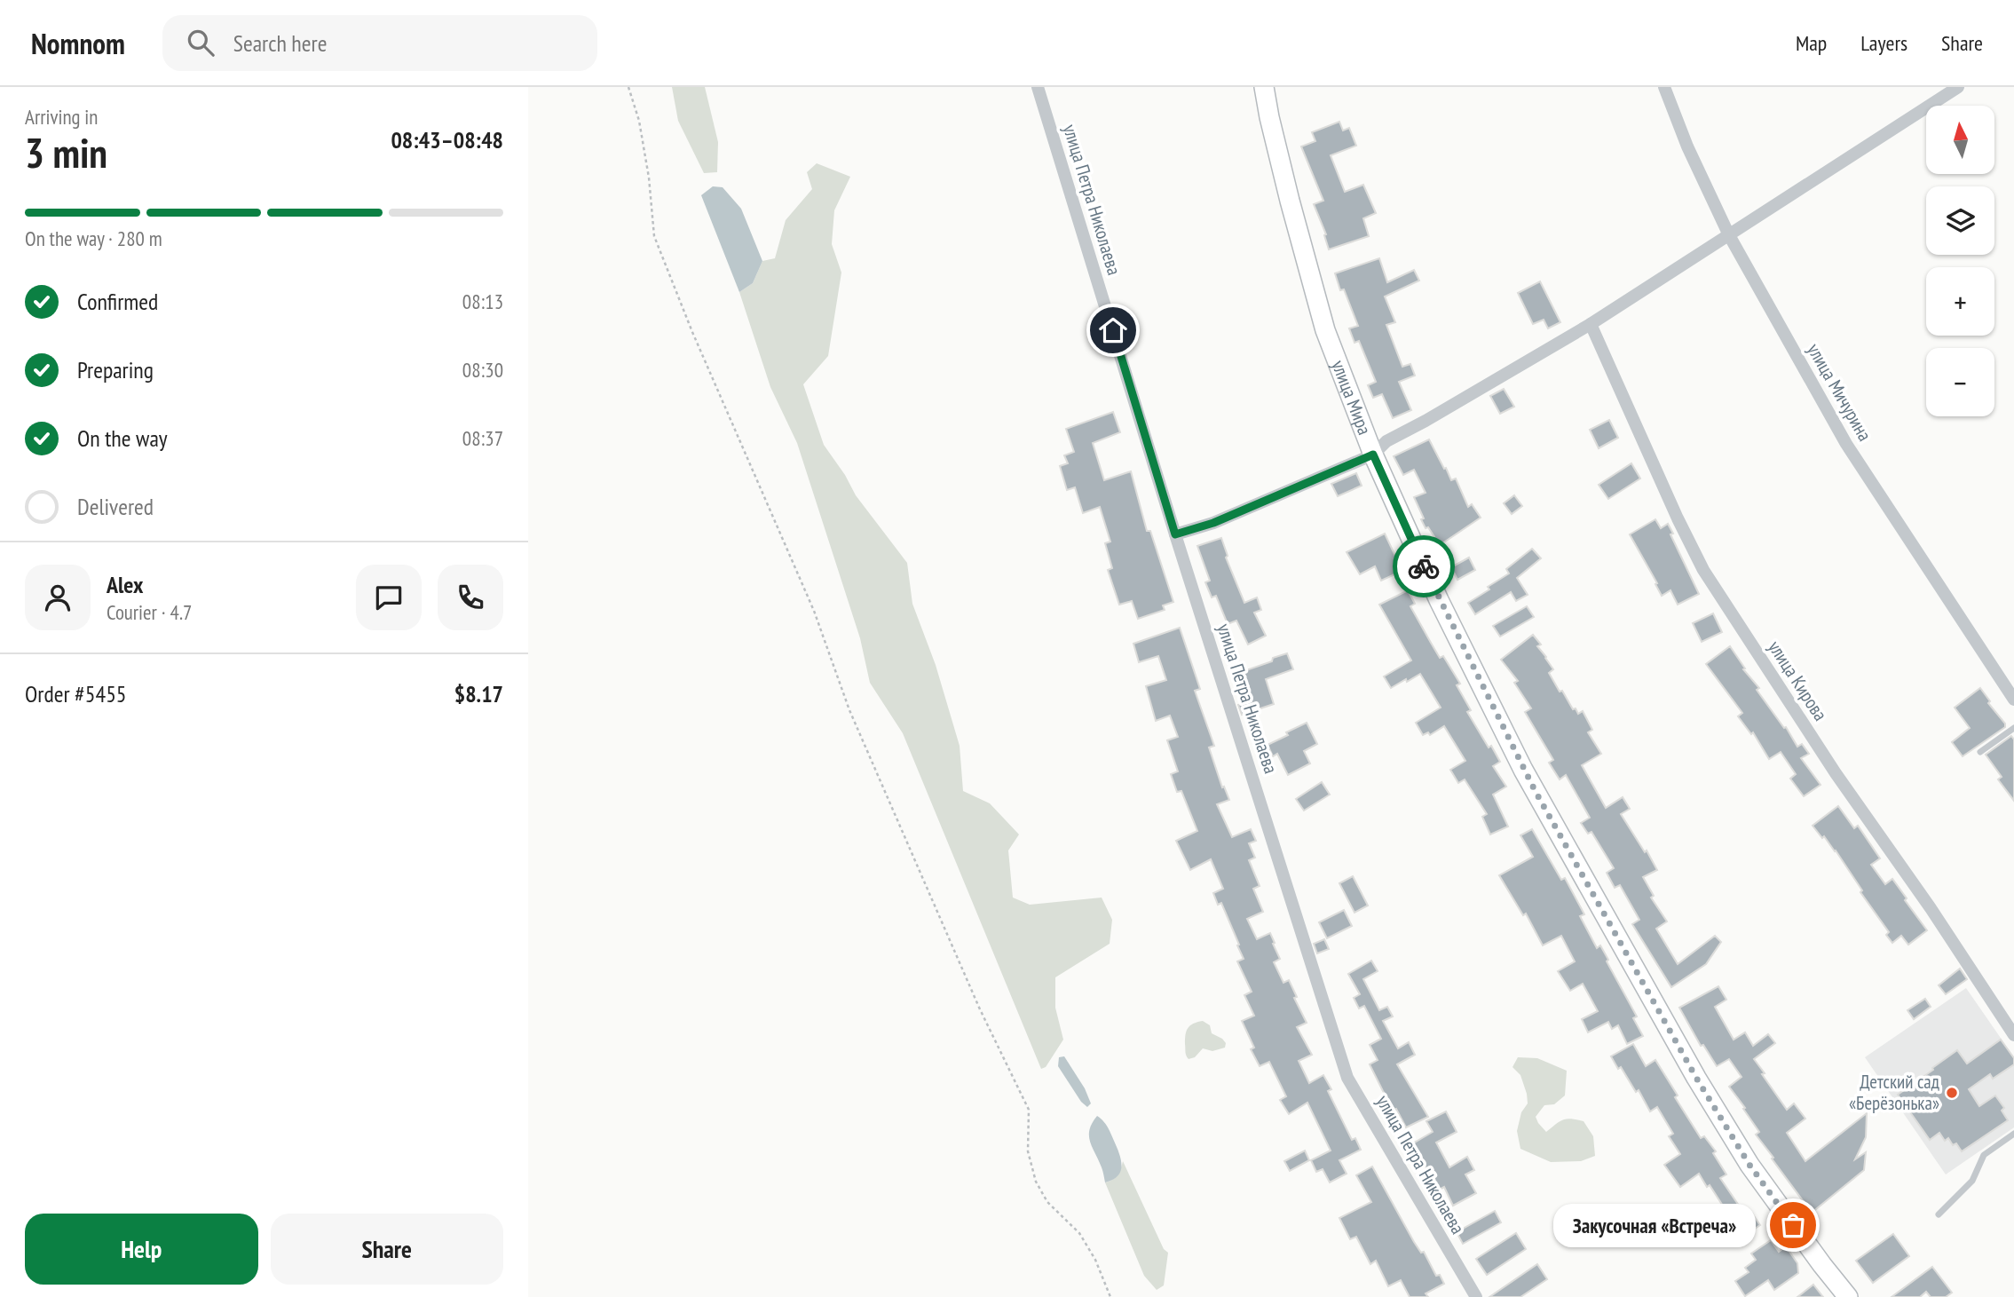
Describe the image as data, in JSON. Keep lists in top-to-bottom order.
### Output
{
  "streets": {
    "main road": ["улица Мира"],
    "street": ["улица Петра Николаева", "улица Мичурина", "улица Кирова"]
  },
  "places": ["Детский сад «Берёзонька»", "Закусочная «Встреча»"],
  "north": "top",
  "page": {
    "header": "Nomnom",
    "search": "Search here",
    "nav": ["Map", "Layers", "Share"],
    "heading": ["3 min", "Arriving in", "08:43–08:48"],
    "panel": [
      "Alex",
      "Courier · 4.7",
      "Order #5455",
      "$8.17"
    ],
    "map_buttons": ["+", "−"],
    "bar": "On the way · 280 m",
    "list": [
      ["Confirmed", "08:13"],
      ["Preparing", "08:30"],
      ["On the way", "08:37"],
      "Delivered"
    ],
    "buttons": ["Help", "Share"],
    "bubble": "Закусочная «Встреча»"
  }
}
